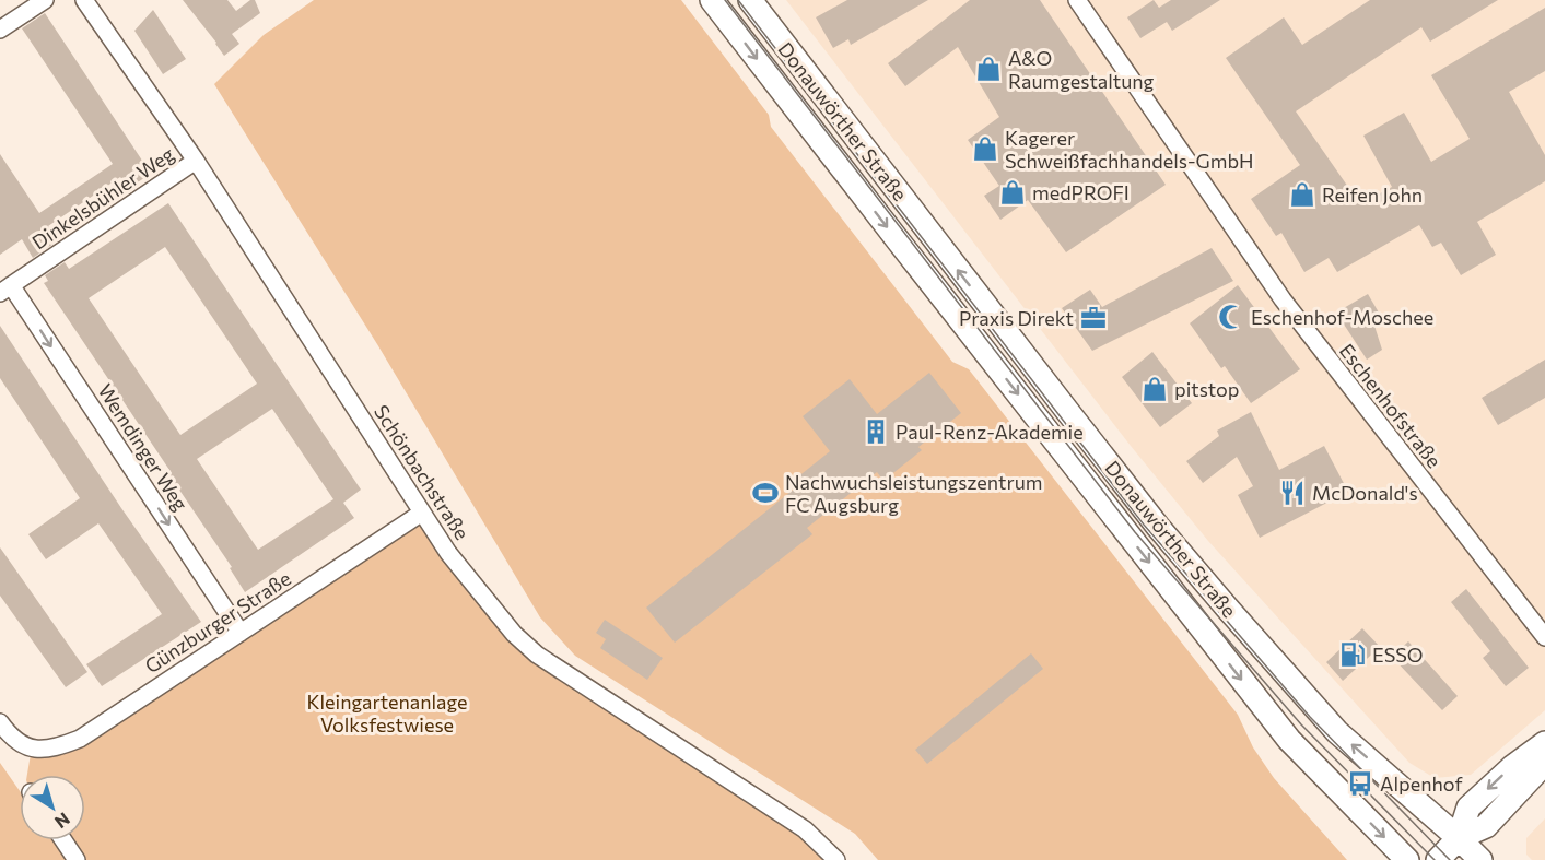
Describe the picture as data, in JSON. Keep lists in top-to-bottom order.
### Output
{
  "streets": {
    "main road": ["Donauwörther Straße"],
    "street": [
      "Dinkelsbühler Weg",
      "Eschenhofstraße",
      "Wemdinger Weg",
      "Schönbachstraße",
      "Günzburger Straße"
    ]
  },
  "crossings": [
    ["Dinkelsbühler Weg", "Wemdinger Weg"],
    ["Dinkelsbühler Weg", "Schönbachstraße"],
    ["Wemdinger Weg", "Günzburger Straße"],
    ["Schönbachstraße", "Günzburger Straße"]
  ],
  "one_way": ["Wemdinger Weg"],
  "parks": ["Kleingartenanlage Volksfestwiese"],
  "places": {
    "shop": [
      "A&O Raumgestaltung",
      "Kagerer Schweißfachhandels-GmbH",
      "medPROFI",
      "Reifen John",
      "pitstop"
    ],
    "mosque": ["Eschenhof-Moschee"],
    "office": ["Praxis Direkt"],
    "building": ["Paul-Renz-Akademie"],
    "sports": ["Nachwuchsleistungszentrum FC Augsburg"],
    "restaurant": ["McDonald's"],
    "fuel station": ["ESSO"],
    "bus stop": ["Alpenhof"]
  },
  "north": "bottom right"
}
